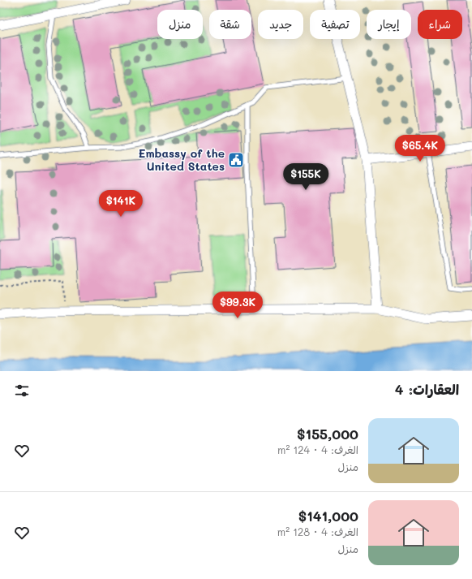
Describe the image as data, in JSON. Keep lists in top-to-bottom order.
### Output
{
  "places": {
    "public building": ["Embassy of the United States"]
  },
  "page": {
    "chip": [
      "شراء",
      "إيجار",
      "تصفية",
      "جديد",
      "شقة",
      "منزل"
    ],
    "price": [
      "$65.4K",
      "$155K",
      "$141K",
      "$99.3K"
    ],
    "heading": "العقارات: 4",
    "list": [
      {
        "name": "$155,000",
        "note": "الغرف: 4 · 124 m² · منزل"
      },
      {
        "name": "$141,000",
        "note": "الغرف: 4 · 128 m² · منزل"
      }
    ]
  }
}
